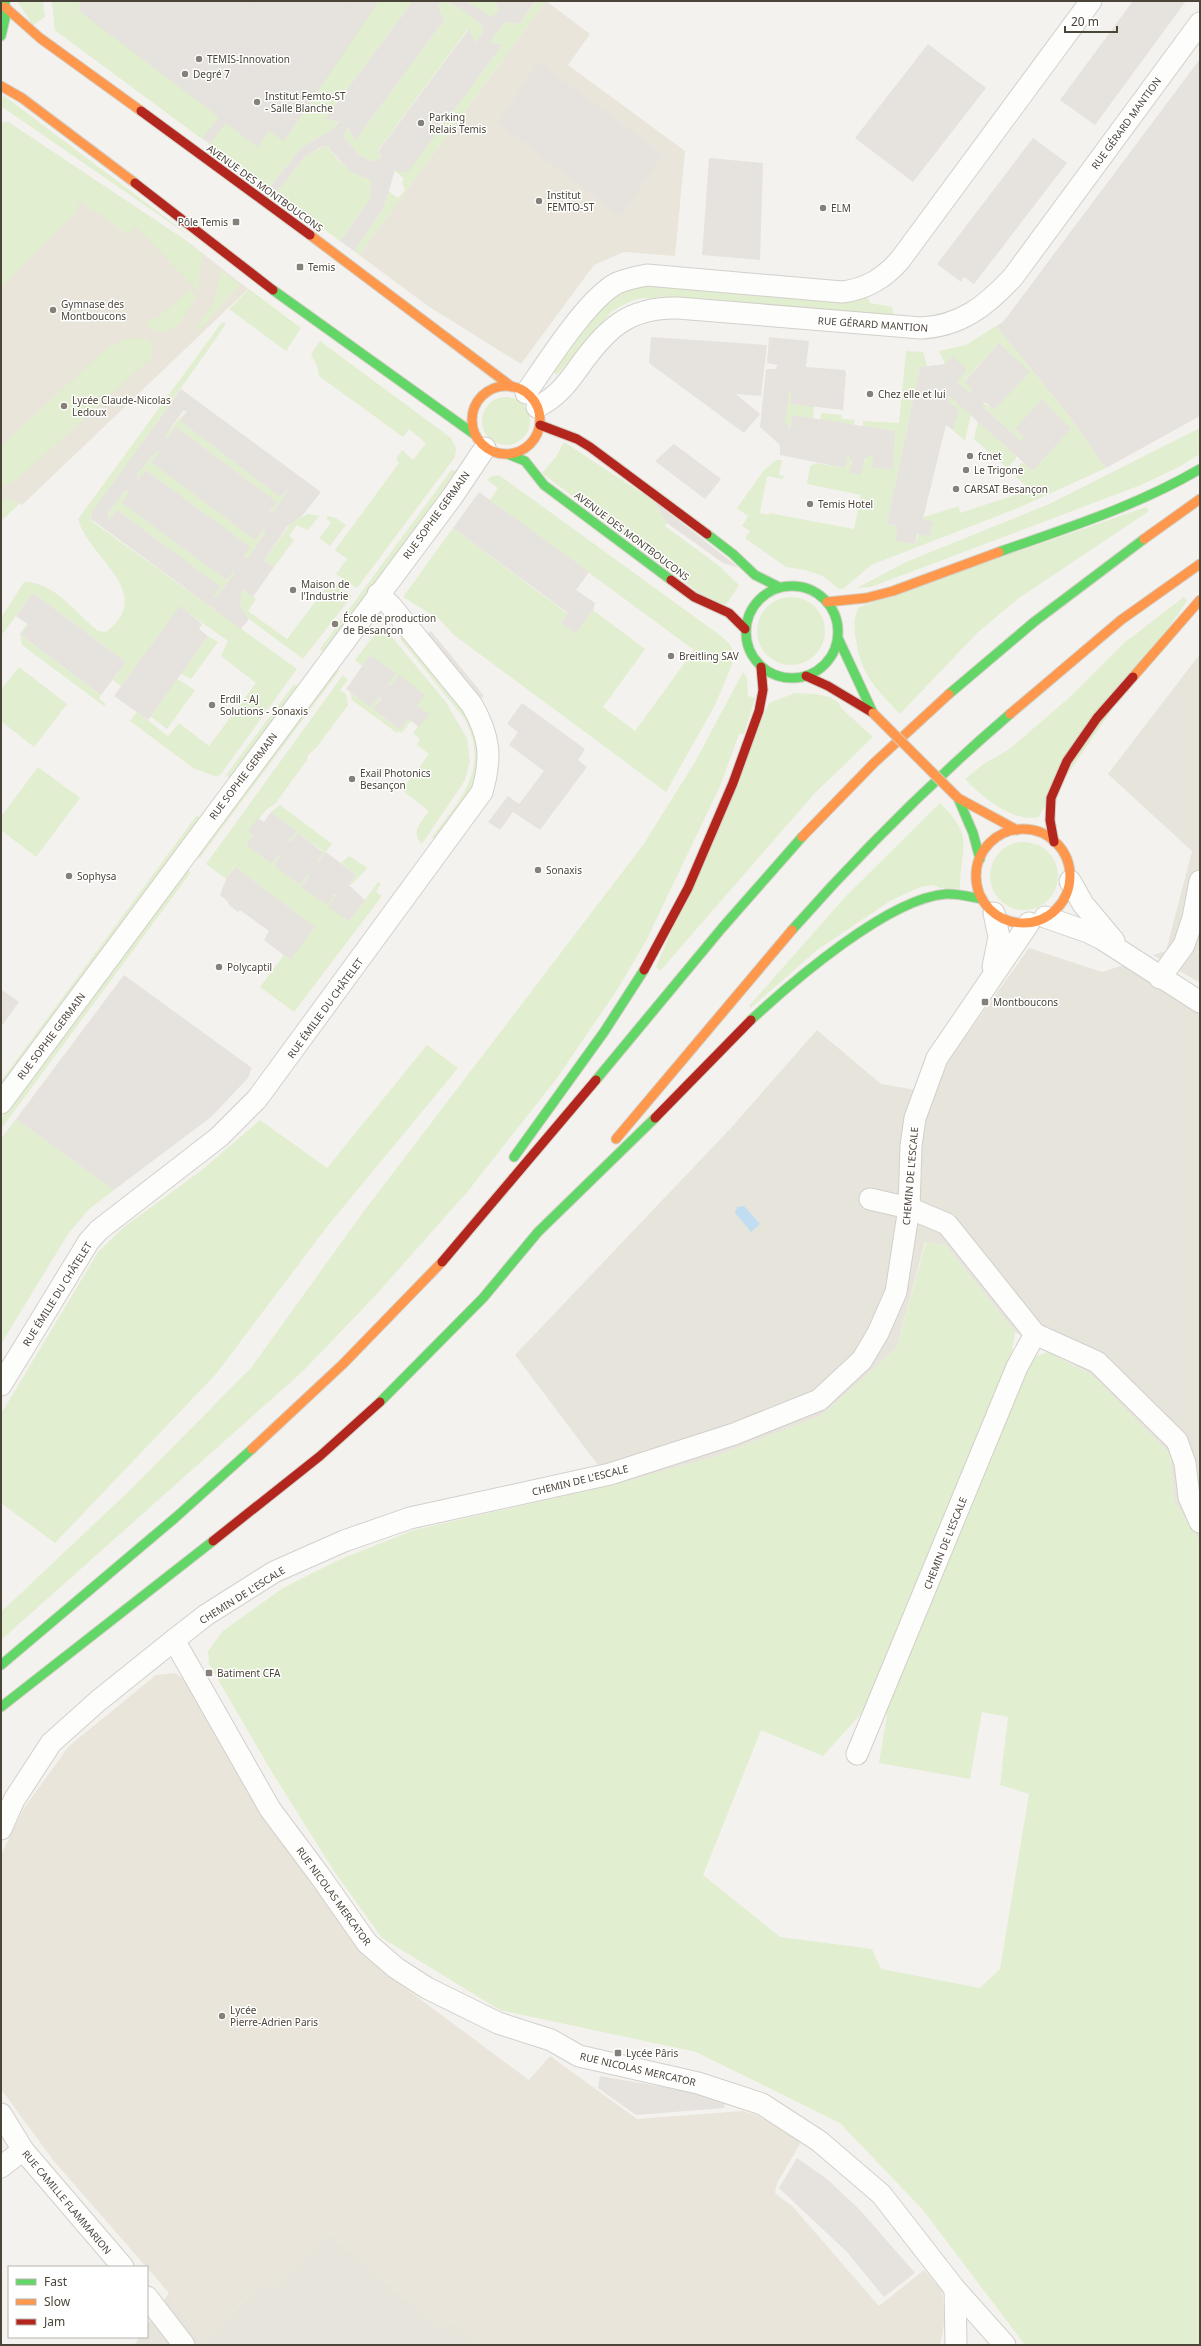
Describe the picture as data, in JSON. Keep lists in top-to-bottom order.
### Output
{
  "streets": {
    "main road": ["AVENUE DES MONTBOUCONS"],
    "street": [
      "RUE GÉRARD MANTION",
      "RUE SOPHIE GERMAIN",
      "RUE ÉMILIE DU CHÂTELET",
      "CHEMIN DE L'ESCALE",
      "RUE NICOLAS MERCATOR",
      "RUE CAMILLE FLAMMARION"
    ]
  },
  "crossings": [
    ["RUE GÉRARD MANTION", "AVENUE DES MONTBOUCONS"],
    ["RUE GÉRARD MANTION", "RUE SOPHIE GERMAIN"],
    ["AVENUE DES MONTBOUCONS", "RUE SOPHIE GERMAIN"],
    ["RUE SOPHIE GERMAIN", "RUE ÉMILIE DU CHÂTELET"],
    ["CHEMIN DE L'ESCALE", "RUE NICOLAS MERCATOR"]
  ],
  "places": {
    "other": [
      "TEMIS-Innovation",
      "Degré 7",
      "Institut Femto-ST - Salle Blanche",
      "Parking Relais Temis",
      "Institut FEMTO-ST",
      "ELM",
      "Gymnase des Montboucons",
      "Chez elle et lui",
      "Lycée Claude-Nicolas Ledoux",
      "fcnet",
      "Le Trigone",
      "CARSAT Besançon",
      "Temis Hotel",
      "Maison de l'Industrie",
      "École de production de Besançon",
      "Breitling SAV",
      "Erdil - AJ Solutions - Sonaxis",
      "Exail Photonics Besançon",
      "Sonaxis",
      "Sophysa",
      "Polycaptil",
      "Lycée Pierre-Adrien Paris"
    ],
    "transit": [
      "Pôle Temis",
      "Temis",
      "Montboucons",
      "Batiment CFA",
      "Lycée Pâris"
    ]
  },
  "legend": ["Fast", "Slow", "Jam"],
  "scale_bar": "20 m"
}
